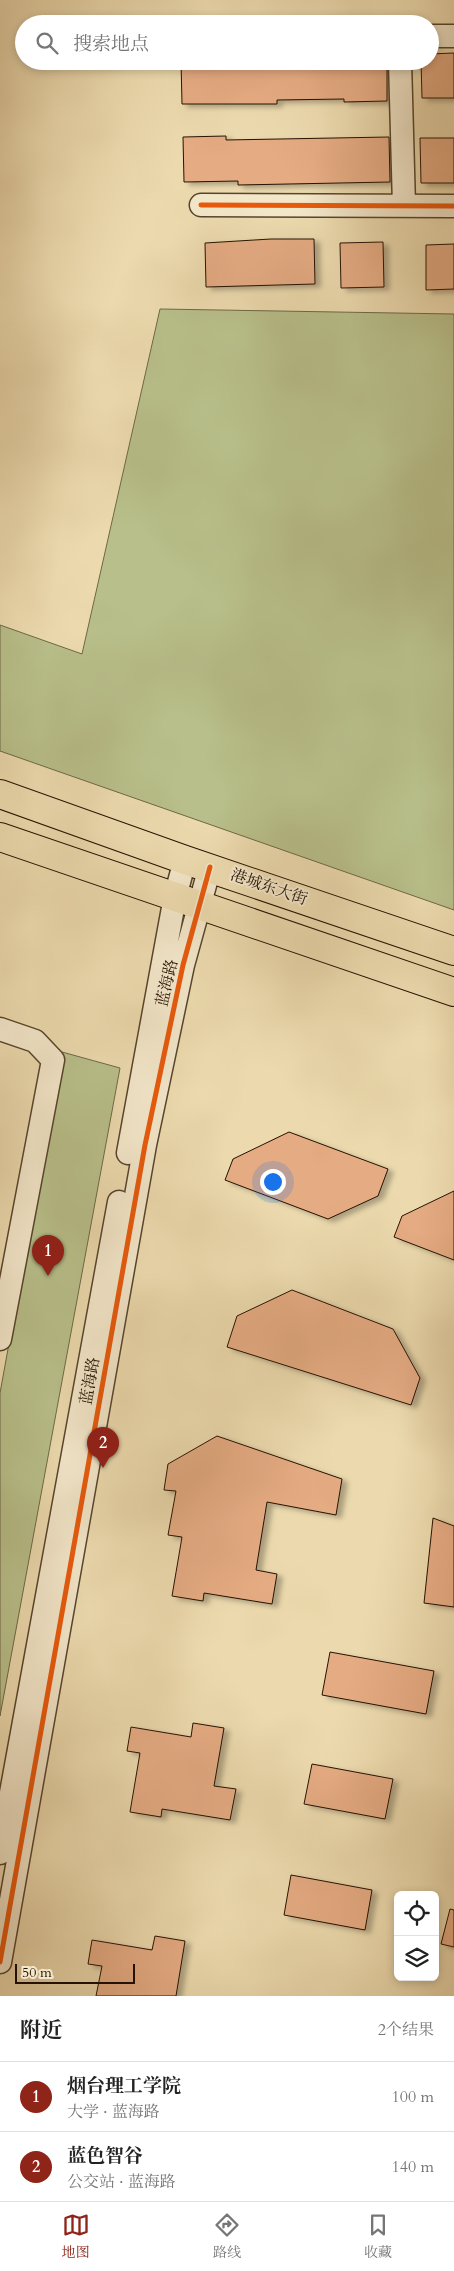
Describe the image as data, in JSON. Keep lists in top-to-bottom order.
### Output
{
  "streets": {
    "main road": ["港城东大街"],
    "street": ["蓝海路"]
  },
  "crossings": [
    ["港城东大街", "蓝海路"]
  ],
  "scale_bar": "50 m",
  "page": {
    "search": "搜索地点",
    "pins": ["1", "2"],
    "scale": "50 m",
    "heading": ["附近", "2个结果"],
    "list": [
      {
        "mark": "1",
        "name": "烟台理工学院",
        "note": "大学 · 蓝海路",
        "value": "100 m"
      },
      {
        "mark": "2",
        "name": "蓝色智谷",
        "note": "公交站 · 蓝海路",
        "value": "140 m"
      }
    ],
    "nav": ["地图", "路线", "收藏"]
  }
}
